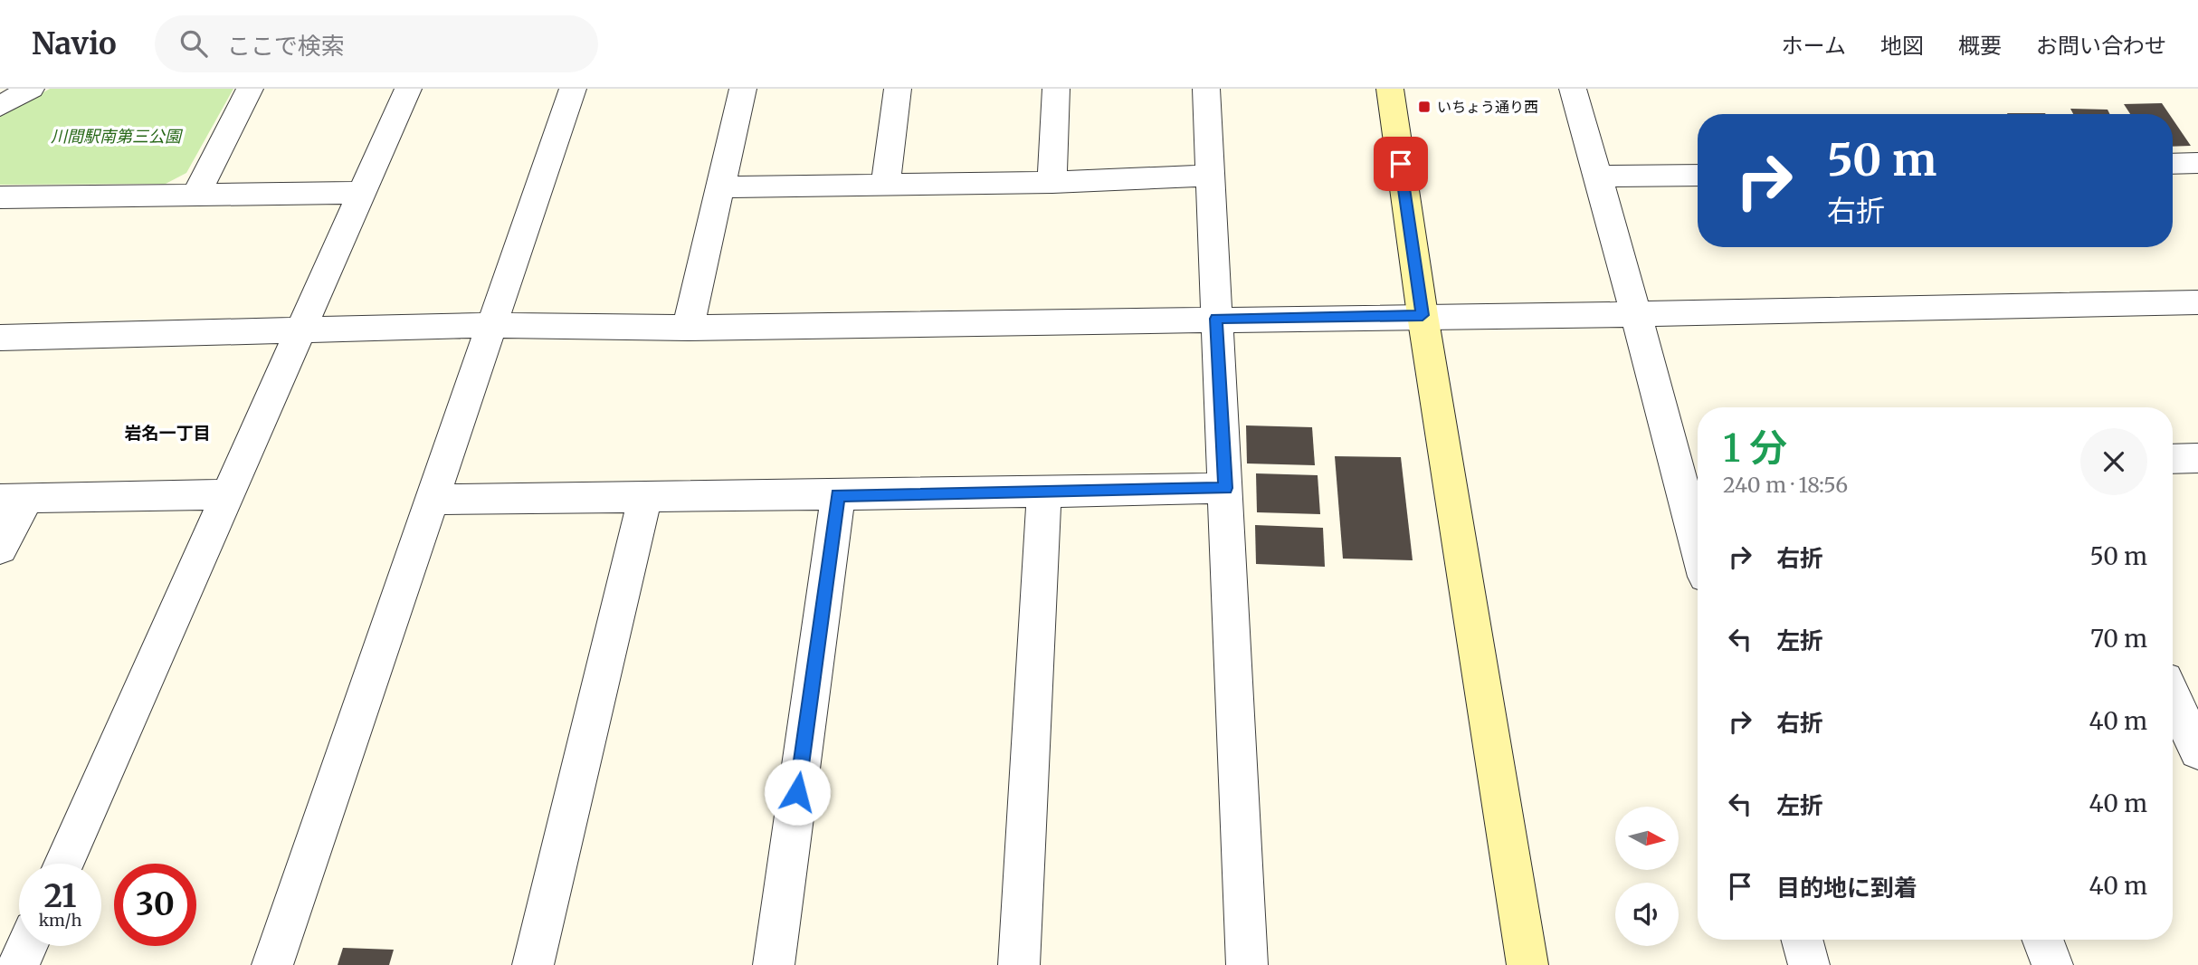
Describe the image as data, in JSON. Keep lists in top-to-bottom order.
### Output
{
  "districts": ["岩名一丁目"],
  "parks": ["川間駅南第三公園"],
  "places": {
    "transit": ["いちょう通り西"]
  },
  "north": "right",
  "page": {
    "header": "Navio",
    "search": "ここで検索",
    "nav": [
      "ホーム",
      "地図",
      "概要",
      "お問い合わせ"
    ],
    "turn": ["50 m", "右折"],
    "heading": ["1 分", "240 m · 18:56"],
    "list": [
      {
        "name": "右折",
        "value": "50 m"
      },
      {
        "name": "左折",
        "value": "70 m"
      },
      {
        "name": "右折",
        "value": "40 m"
      },
      {
        "name": "左折",
        "value": "40 m"
      },
      {
        "name": "目的地に到着",
        "value": "40 m"
      }
    ],
    "speed": "21 km/h",
    "limit": "30"
  }
}
